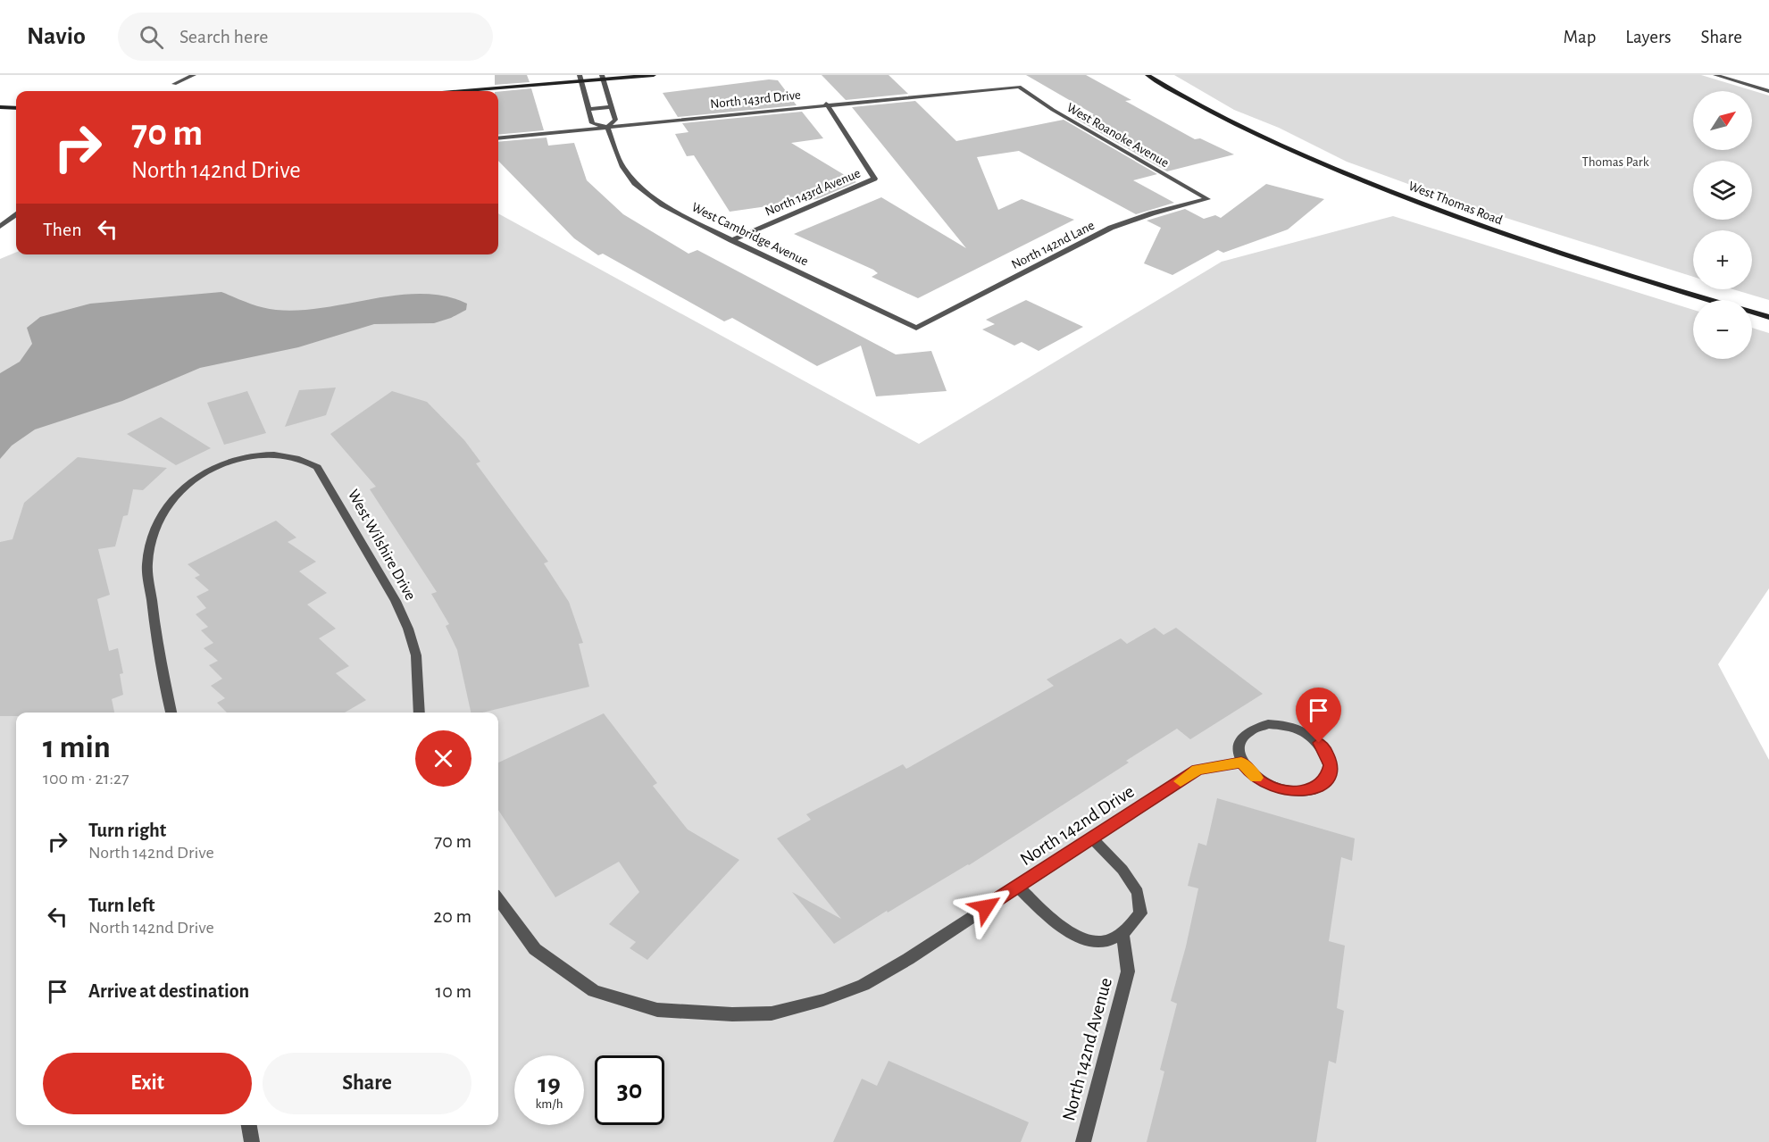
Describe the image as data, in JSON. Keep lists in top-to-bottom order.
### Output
{
  "streets": {
    "main road": ["West Thomas Road"],
    "street": [
      "North 143rd Drive",
      "West Roanoke Avenue",
      "North 143rd Avenue",
      "West Cambridge Avenue",
      "North 142nd Lane",
      "West Wilshire Drive",
      "North 142nd Drive",
      "North 142nd Avenue"
    ]
  },
  "crossings": [
    ["North 143rd Drive", "West Roanoke Avenue"],
    ["North 143rd Drive", "North 143rd Avenue"],
    ["North 143rd Drive", "West Cambridge Avenue"],
    ["West Roanoke Avenue", "North 142nd Lane"],
    ["North 143rd Avenue", "West Cambridge Avenue"],
    ["West Cambridge Avenue", "North 142nd Lane"]
  ],
  "parks": ["Thomas Park"],
  "north": "top right",
  "page": {
    "header": "Navio",
    "search": "Search here",
    "nav": ["Map", "Layers", "Share"],
    "map_buttons": ["+", "−"],
    "turn": ["70 m", "North 142nd Drive"],
    "then": "Then",
    "heading": ["1 min", "100 m · 21:27"],
    "list": [
      {
        "name": "Turn right",
        "note": "North 142nd Drive",
        "value": "70 m"
      },
      {
        "name": "Turn left",
        "note": "North 142nd Drive",
        "value": "20 m"
      },
      {
        "name": "Arrive at destination",
        "value": "10 m"
      }
    ],
    "buttons": ["Exit", "Share"],
    "speed": "19 km/h",
    "limit": "30"
  }
}
